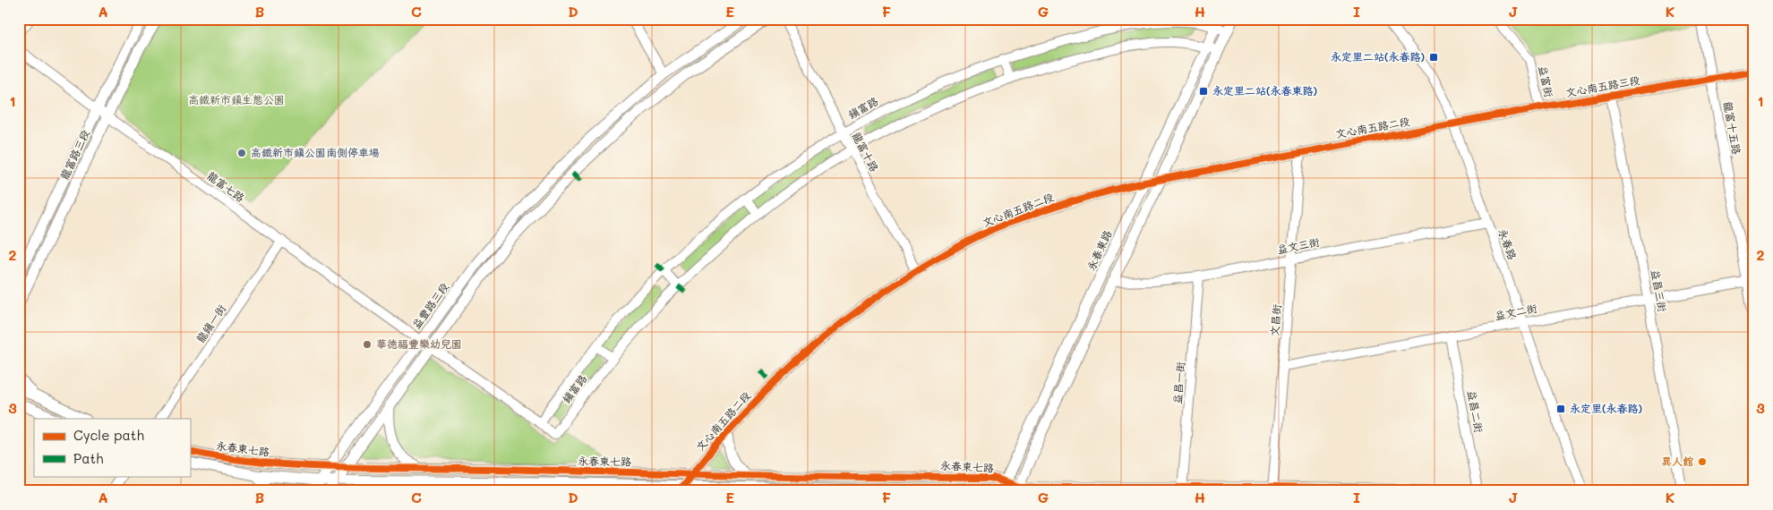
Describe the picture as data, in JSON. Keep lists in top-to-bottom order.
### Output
{
  "streets": {
    "street": [
      "益富街",
      "文心南五路三段",
      "鎮富路",
      "文心南五路二段",
      "龍富十五路",
      "龍富十路",
      "龍富路三段",
      "龍富七路",
      "永春路",
      "益文三街",
      "永春東路",
      "益昌三街",
      "益豐路三段",
      "益文二街",
      "文昌街",
      "龍鎮一街",
      "益昌一街",
      "益昌二街",
      "永春東七路"
    ]
  },
  "crossings": [
    ["益富街", "文心南五路三段"],
    ["文心南五路三段", "文心南五路二段"],
    ["文心南五路三段", "龍富十五路"],
    ["文心南五路三段", "永春路"],
    ["文心南五路三段", "益昌三街"],
    ["鎮富路", "龍富十路"],
    ["鎮富路", "永春東路"],
    ["文心南五路二段", "龍富十路"],
    ["文心南五路二段", "永春路"],
    ["文心南五路二段", "永春東路"],
    ["文心南五路二段", "文昌街"],
    ["文心南五路二段", "永春東七路"],
    ["龍富十五路", "益文二街"],
    ["龍富路三段", "龍富七路"],
    ["龍富七路", "益豐路三段"],
    ["龍富七路", "龍鎮一街"],
    ["永春路", "益文三街"],
    ["永春路", "益文二街"],
    ["益文三街", "文昌街"],
    ["益文三街", "益昌一街"],
    ["永春東路", "永春東七路"],
    ["益昌三街", "益文二街"],
    ["益豐路三段", "永春東七路"],
    ["益文二街", "文昌街"],
    ["益文二街", "益昌二街"],
    ["文昌街", "永春東七路"],
    ["益昌一街", "永春東七路"]
  ],
  "parks": ["高鐵新市鎮生態公園"],
  "places": {
    "transit": ["永定里二站(永春路)", "永定里二站(永春東路)", "永定里(永春路)"],
    "other": ["高鐵新市鎮公園南側停車場", "華德福豐樂幼兒園", "異人館"]
  },
  "legend": ["Cycle path", "Path"],
  "grid": {
    "columns": [
      "A",
      "B",
      "C",
      "D",
      "E",
      "F",
      "G",
      "H",
      "I",
      "J",
      "K"
    ],
    "rows": ["1", "2", "3"]
  }
}
